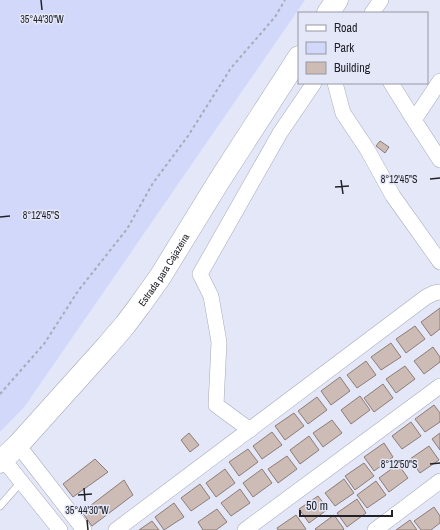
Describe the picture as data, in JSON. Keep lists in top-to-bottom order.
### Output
{
  "streets": {
    "main road": ["Estrada para Cajazeira"]
  },
  "legend": ["Road", "Park", "Building"],
  "scale_bar": "50 m",
  "coordinates": ["35°44'30\"W", "8°12'45\"S", "8°12'50\"S"]
}
